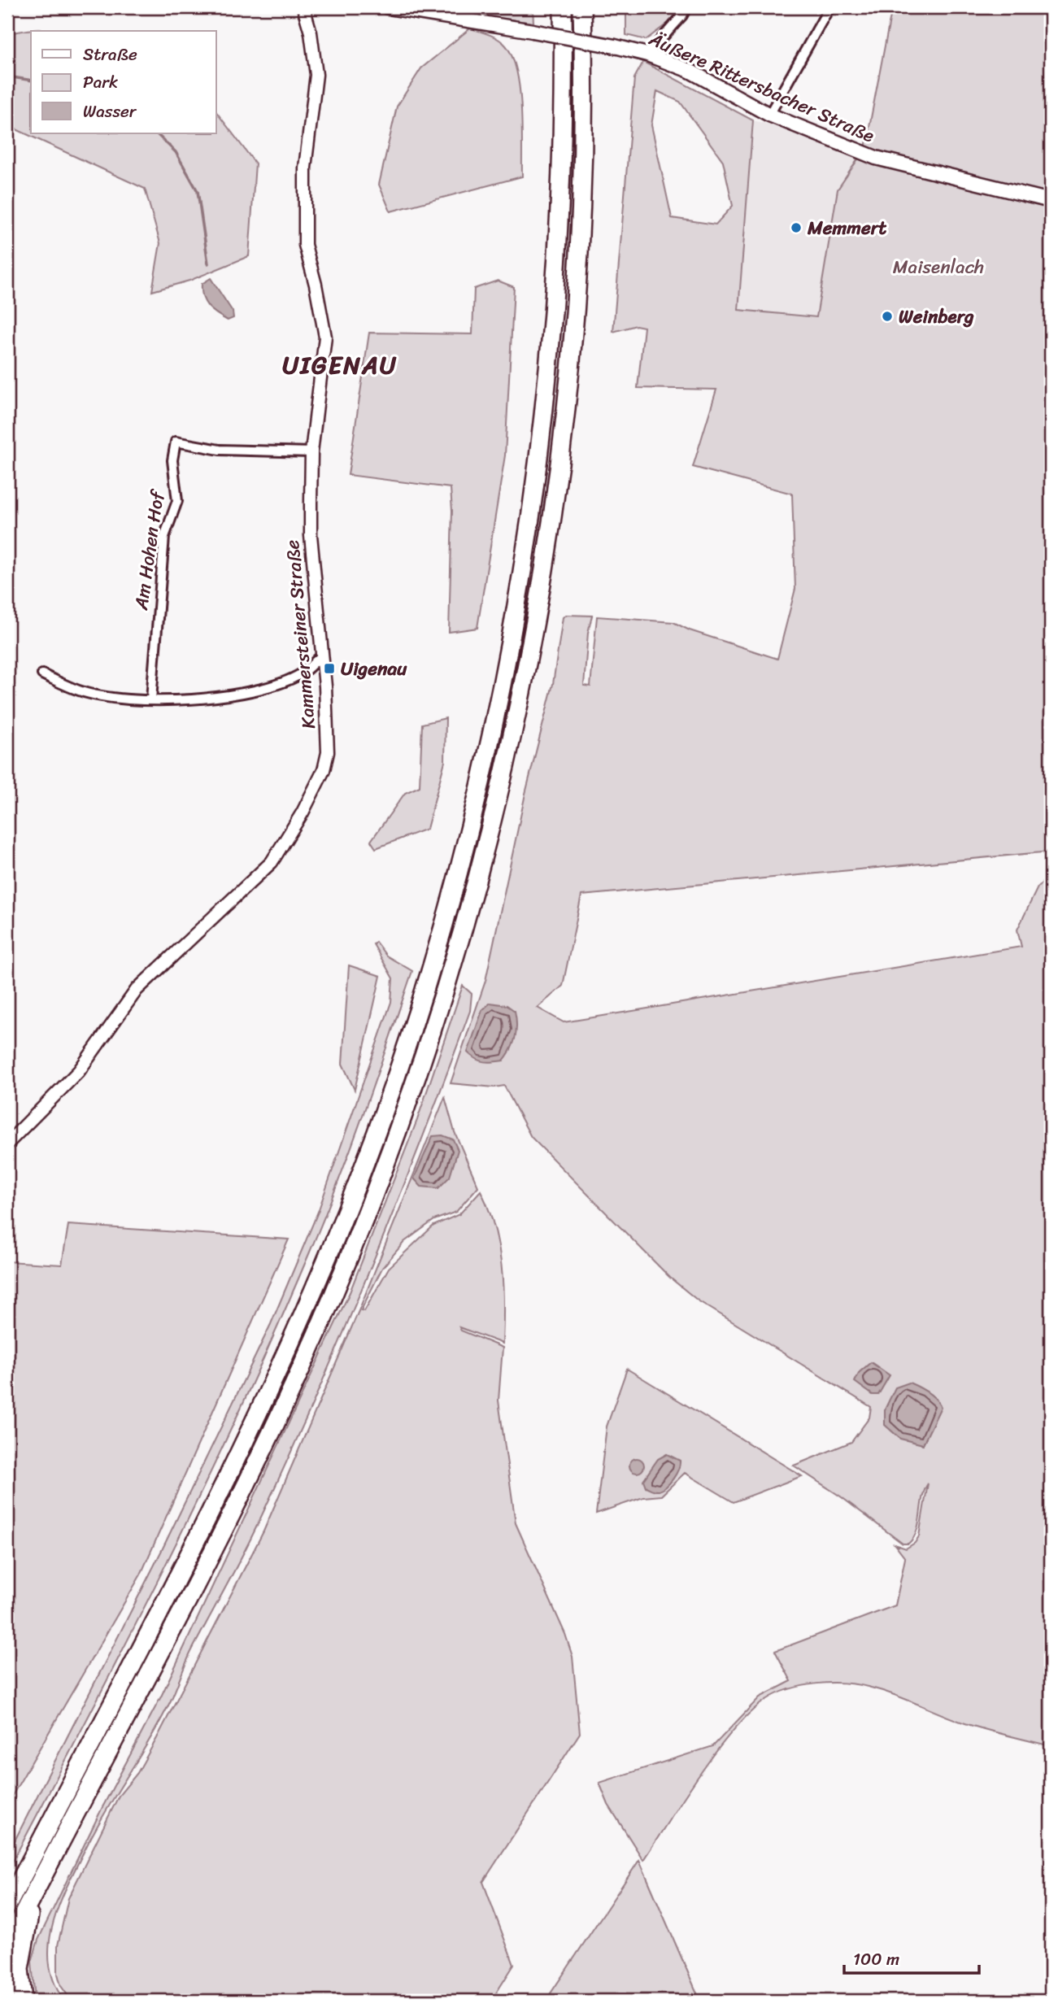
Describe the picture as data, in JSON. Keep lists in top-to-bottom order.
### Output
{
  "streets": {
    "main road": ["Äußere Rittersbacher Straße"],
    "street": ["Am Hohen Hof", "Kammersteiner Straße"]
  },
  "crossings": [
    ["Am Hohen Hof", "Kammersteiner Straße"]
  ],
  "districts": ["UIGENAU"],
  "parks": ["Maisenlach"],
  "places": {
    "other": ["Memmert", "Weinberg"],
    "transit": ["Uigenau"]
  },
  "legend": ["Straße", "Park", "Wasser"],
  "scale_bar": "100 m"
}
